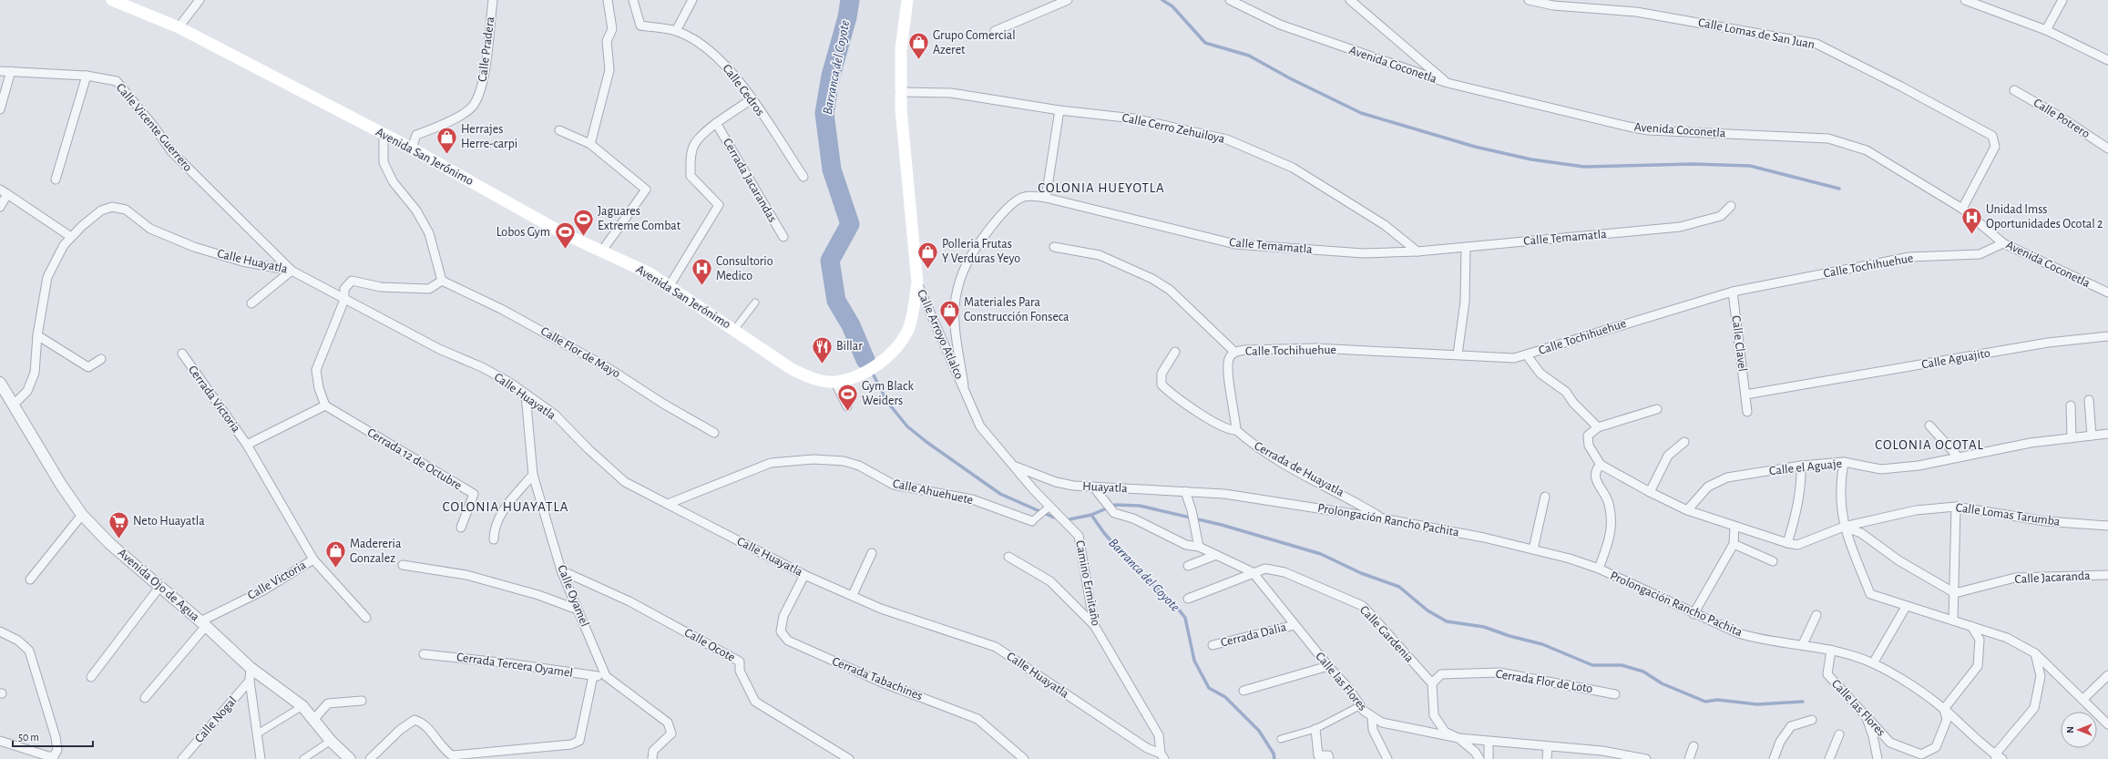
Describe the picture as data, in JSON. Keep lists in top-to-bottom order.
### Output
{
  "streets": {
    "main road": ["Avenida San Jerónimo"],
    "street": [
      "Calle Lomas de San Juan",
      "Calle Pradera",
      "Avenida Coconetla",
      "Calle Cedros",
      "Calle Potrero",
      "Calle Vicente Guerrero",
      "Calle Cerro Zehuiloya",
      "Cerrada Jacarandas",
      "Calle Temamatla",
      "Calle Huayatla",
      "Calle Tochihuehue",
      "Calle Arroyo Atlalco",
      "Calle Clavel",
      "Calle Flor de Mayo",
      "Calle Aguajito",
      "Cerrada Victoria",
      "Cerrada 12 de Octubre",
      "Calle el Aguaje",
      "Cerrada de Huayatla",
      "Huayatla",
      "Calle Ahuehuete",
      "Calle Lomas Tarumba",
      "Prolongación Rancho Pachita",
      "Calle Jacaranda",
      "Calle Victoria",
      "Camino Ermitaño",
      "Avenida Ojo de Agua",
      "Calle Oyamel",
      "Calle Gardenia",
      "Cerrada Dalia",
      "Calle Ocote",
      "Cerrada Tercera Oyamel",
      "Cerrada Tabachines",
      "Calle las Flores",
      "Cerrada Flor de Loto",
      "Calle Nogal"
    ]
  },
  "crossings": [
    ["Calle Lomas de San Juan", "Avenida Coconetla"],
    ["Calle Pradera", "Avenida San Jerónimo"],
    ["Avenida Coconetla", "Calle Tochihuehue"],
    ["Calle Vicente Guerrero", "Calle Huayatla"],
    ["Calle Cerro Zehuiloya", "Calle Temamatla"],
    ["Calle Temamatla", "Calle Arroyo Atlalco"],
    ["Calle Temamatla", "Camino Ermitaño"],
    ["Calle Huayatla", "Calle Ahuehuete"],
    ["Calle Huayatla", "Camino Ermitaño"],
    ["Calle Huayatla", "Avenida Ojo de Agua"],
    ["Calle Huayatla", "Calle Oyamel"],
    ["Calle Huayatla", "Cerrada Tabachines"],
    ["Calle Tochihuehue", "Calle Clavel"],
    ["Calle Tochihuehue", "Cerrada de Huayatla"],
    ["Calle Arroyo Atlalco", "Camino Ermitaño"],
    ["Calle Clavel", "Calle Aguajito"],
    ["Cerrada Victoria", "Calle Victoria"],
    ["Cerrada de Huayatla", "Prolongación Rancho Pachita"],
    ["Huayatla", "Prolongación Rancho Pachita"],
    ["Huayatla", "Camino Ermitaño"],
    ["Huayatla", "Calle las Flores"],
    ["Prolongación Rancho Pachita", "Calle las Flores"],
    ["Calle Victoria", "Avenida Ojo de Agua"],
    ["Calle Oyamel", "Calle Ocote"],
    ["Calle Oyamel", "Cerrada Tercera Oyamel"],
    ["Calle Gardenia", "Calle las Flores"],
    ["Calle Gardenia", "Cerrada Flor de Loto"],
    ["Cerrada Dalia", "Calle las Flores"]
  ],
  "districts": ["COLONIA HUEYOTLA", "COLONIA OCOTAL", "COLONIA HUAYATLA"],
  "water": ["Barranca del Coyote"],
  "places": {
    "shop": [
      "Grupo Comercial Azeret",
      "Herrajes Herre-carpi",
      "Polleria Frutas Y Verduras Yeyo",
      "Materiales Para Construcción Fonseca",
      "Madereria Gonzalez"
    ],
    "hospital": ["Unidad Imss Oportunidades Ocotal 2", "Consultorio Medico"],
    "sports": ["Jaguares Extreme Combat", "Lobos Gym", "Gym Black Weiders"],
    "restaurant": ["Billar"],
    "supermarket": ["Neto Huayatla"]
  },
  "scale_bar": "50 m",
  "north": "left"
}
